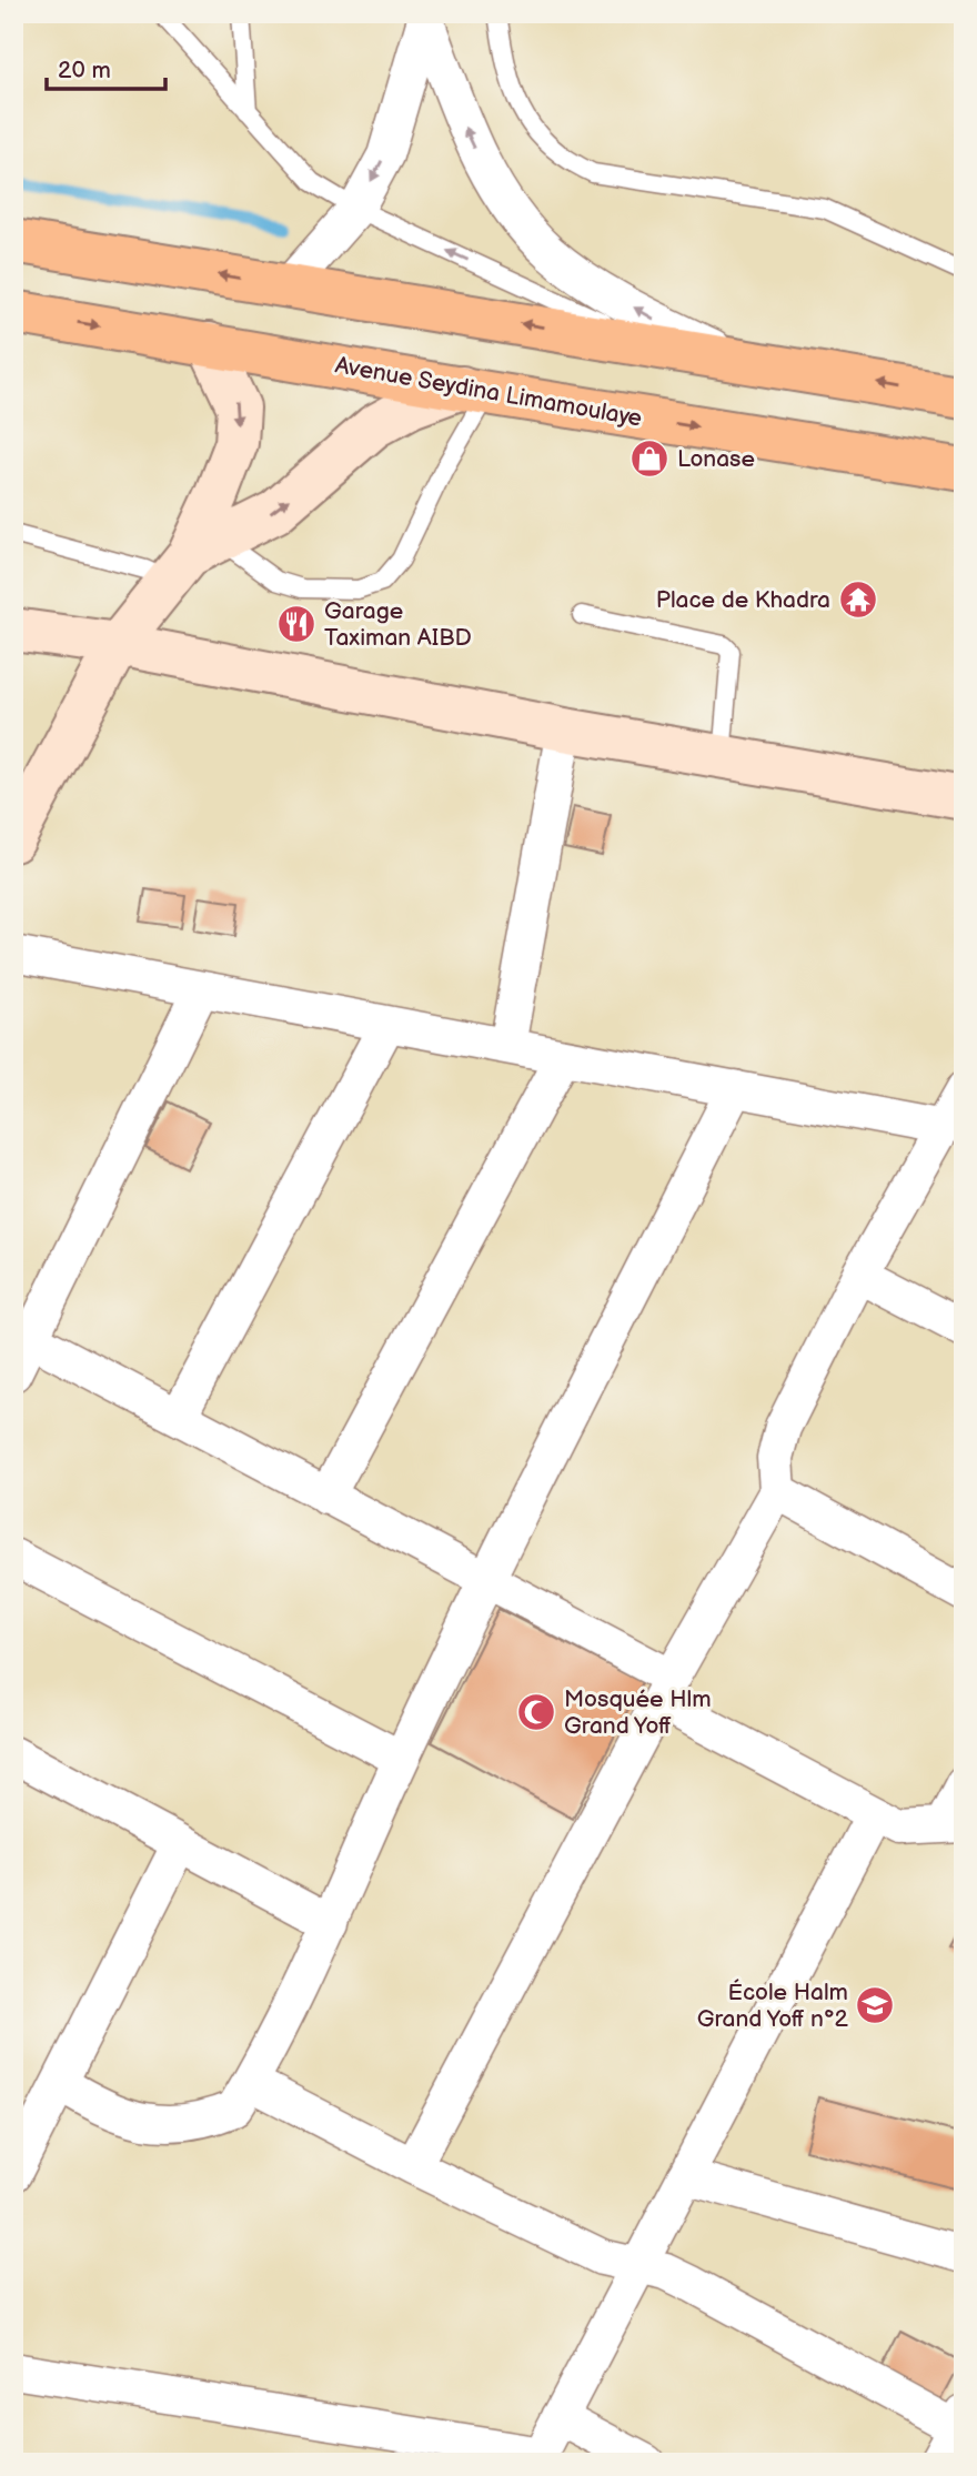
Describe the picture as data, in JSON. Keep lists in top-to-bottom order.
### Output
{
  "streets": {
    "highway": ["Avenue Seydina Limamoulaye"]
  },
  "places": {
    "shop": ["Lonase"],
    "temple": ["Place de Khadra"],
    "restaurant": ["Garage Taximan AIBD"],
    "mosque": ["Mosquée Hlm Grand Yoff"],
    "school or university": ["École Halm Grand Yoff n°2"]
  },
  "scale_bar": "20 m"
}
